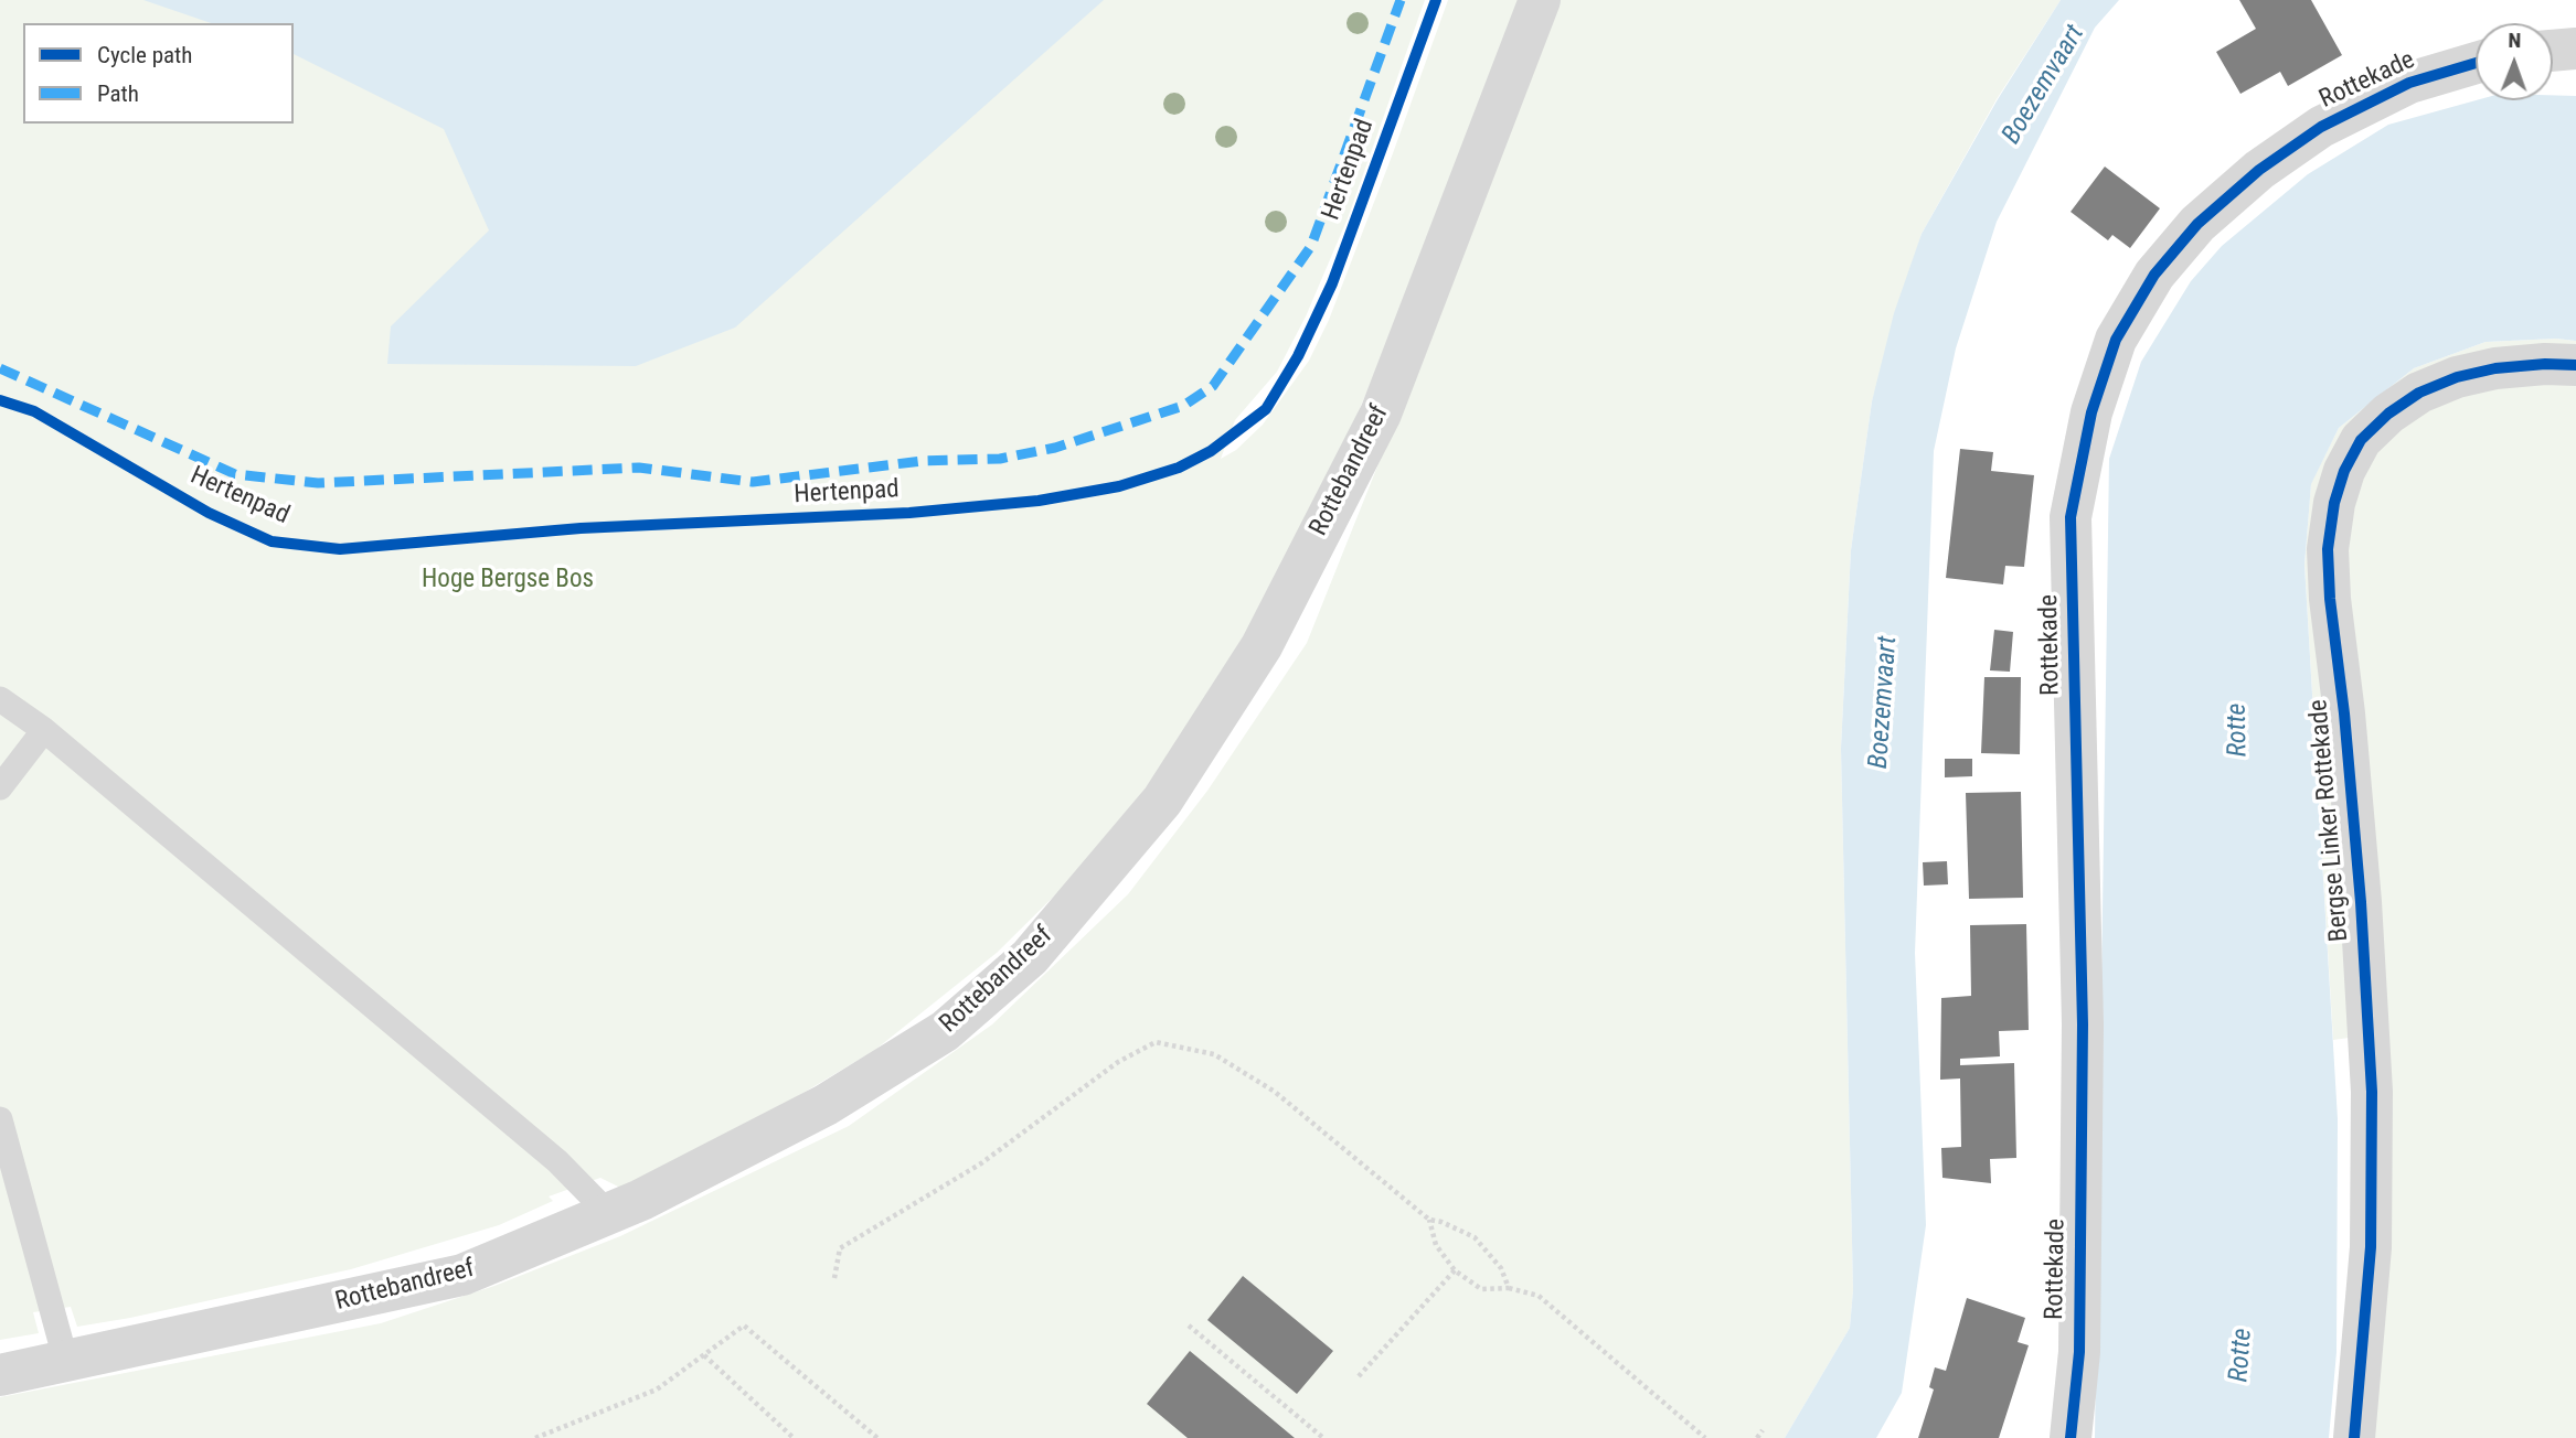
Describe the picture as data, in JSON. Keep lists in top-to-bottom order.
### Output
{
  "streets": {
    "street": ["Rottekade", "Rottebandreef", "Bergse Linker Rottekade"],
    "cycle path": ["Hertenpad"]
  },
  "water": ["Boezemvaart", "Rotte"],
  "parks": ["Hoge Bergse Bos"],
  "legend": ["Cycle path", "Path"],
  "north": "top"
}
